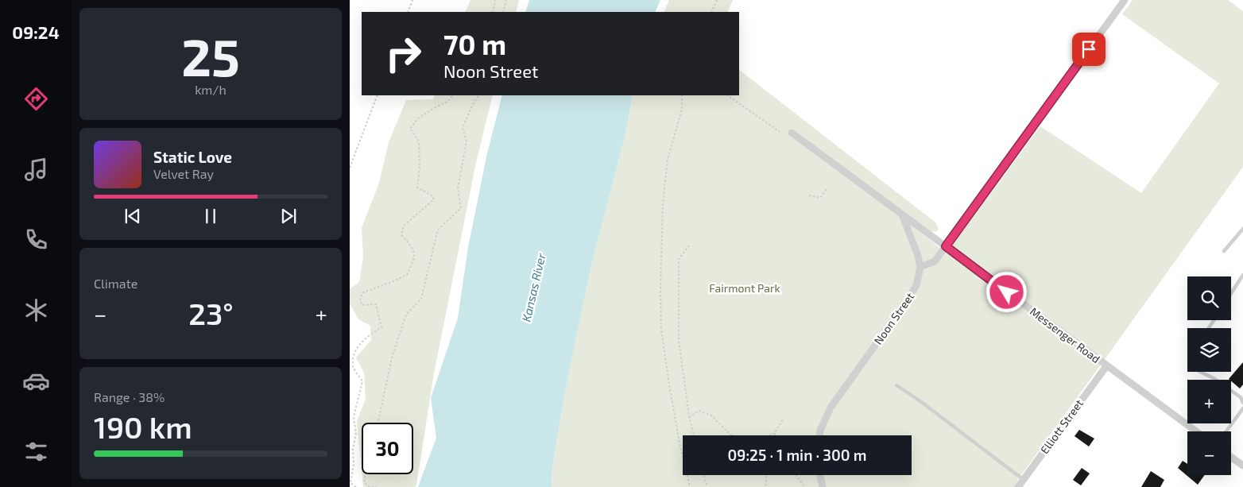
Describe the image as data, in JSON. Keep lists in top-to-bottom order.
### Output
{
  "streets": {
    "street": ["Noon Street", "Messenger Road", "Elliott Street"]
  },
  "crossings": [
    ["Messenger Road", "Elliott Street"]
  ],
  "water": ["Kansas River"],
  "parks": ["Fairmont Park"],
  "page": {
    "tabs": "09:24",
    "tile": [
      ["25", "km/h"],
      "Climate",
      ["Range · 38%", "190 km"]
    ],
    "turn": ["70 m", "Noon Street"],
    "song": ["Static Love", "Velvet Ray"],
    "map_buttons": ["+", "−"],
    "heat": ["−", "23°", "+"],
    "limit": "30",
    "trip": "09:25 · 1 min · 300 m"
  }
}
